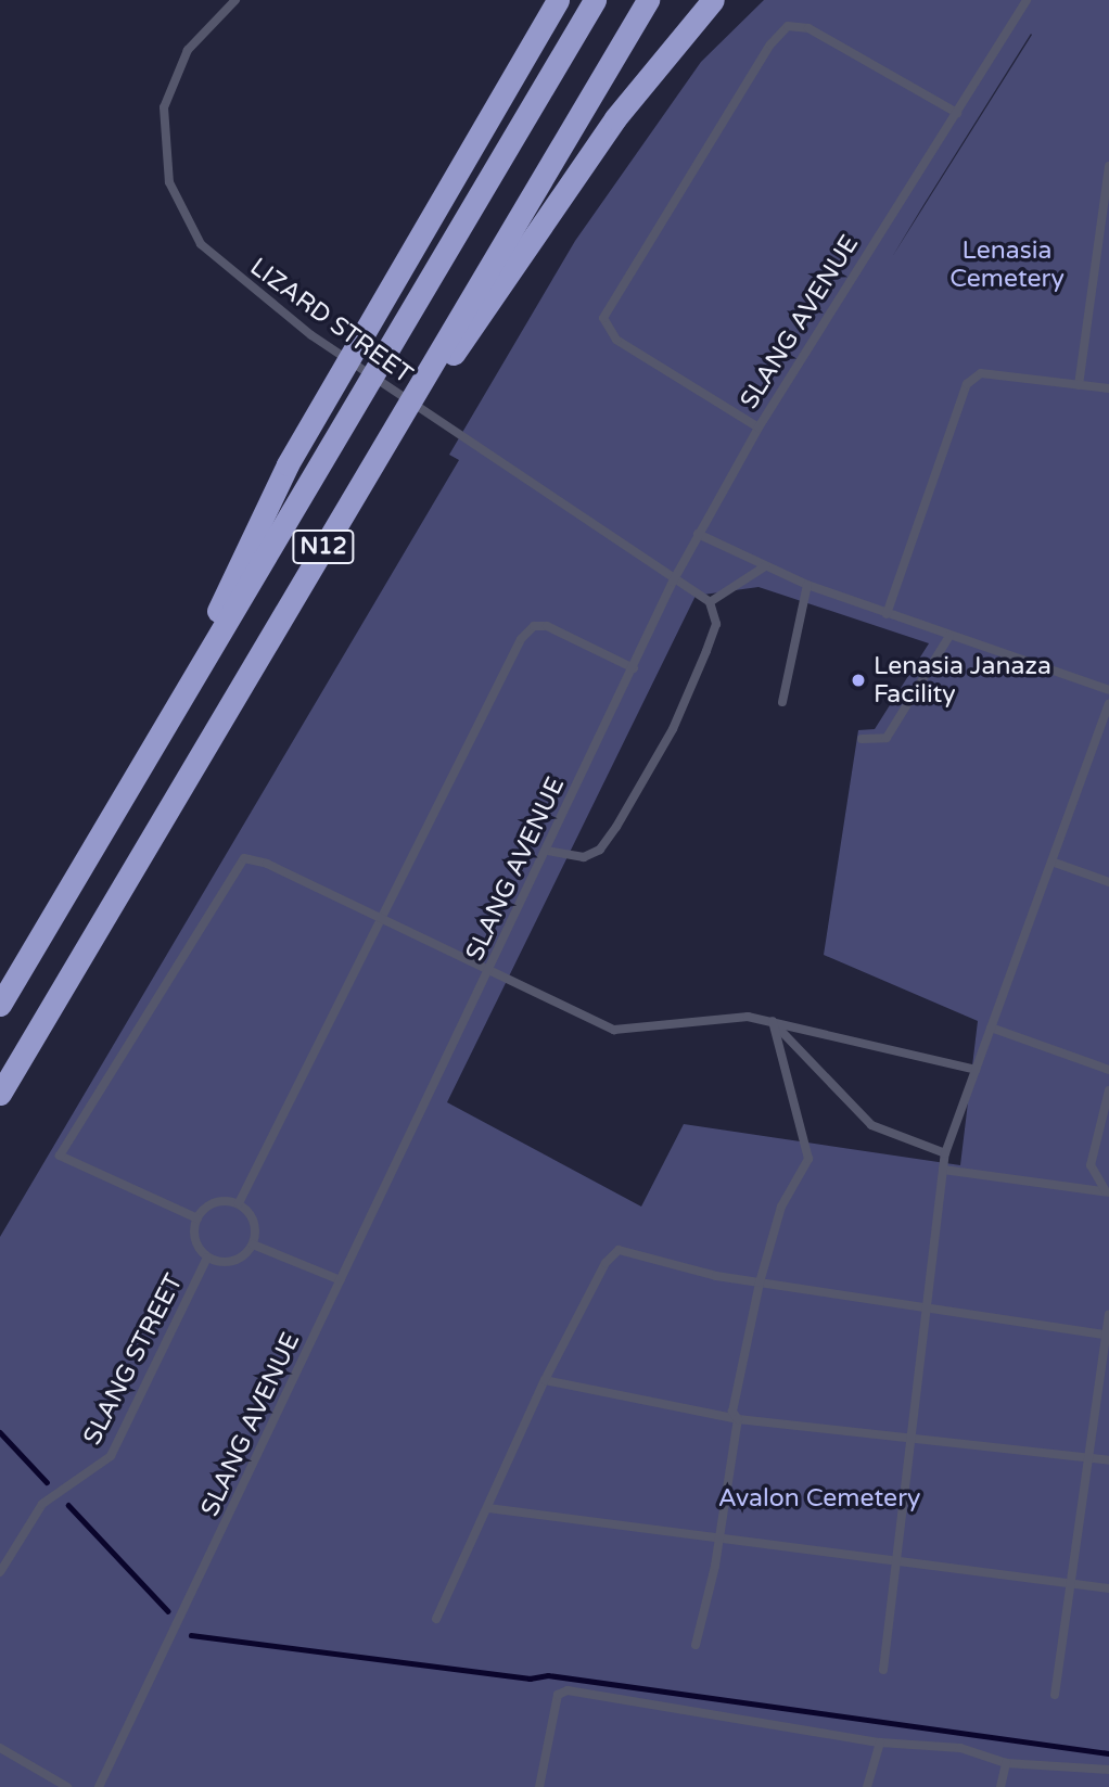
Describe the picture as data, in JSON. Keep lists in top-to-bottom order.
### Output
{
  "streets": {
    "highway": ["N12"],
    "lane": ["LIZARD STREET", "SLANG AVENUE", "SLANG STREET"]
  },
  "crossings": [
    ["LIZARD STREET", "SLANG AVENUE"]
  ],
  "parks": ["Lenasia Cemetery", "Avalon Cemetery"],
  "places": ["Lenasia Janaza Facility"]
}
